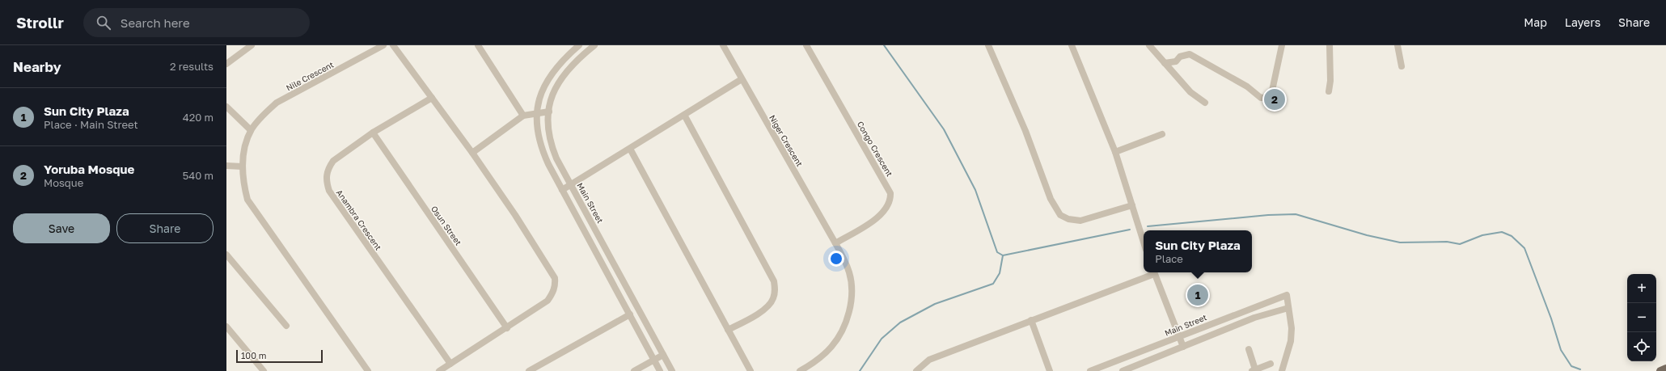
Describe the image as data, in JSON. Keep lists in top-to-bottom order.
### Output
{
  "streets": {
    "street": [
      "Nile Crescent",
      "Niger Crescent",
      "Congo Crescent",
      "Main Street",
      "Anambra Crescent",
      "Osun Street"
    ]
  },
  "crossings": [
    ["Niger Crescent", "Congo Crescent"],
    ["Anambra Crescent", "Osun Street"]
  ],
  "scale_bar": "100 m",
  "page": {
    "header": "Strollr",
    "search": "Search here",
    "nav": ["Map", "Layers", "Share"],
    "heading": ["Nearby", "2 results"],
    "list": [
      {
        "mark": "1",
        "name": "Sun City Plaza",
        "note": "Place · Main Street",
        "value": "420 m"
      },
      {
        "mark": "2",
        "name": "Yoruba Mosque",
        "note": "Mosque",
        "value": "540 m"
      }
    ],
    "pins": ["2", "1"],
    "buttons": ["Save", "Share"],
    "popup": ["Sun City Plaza", "Place"],
    "map_buttons": ["+", "−"],
    "scale": "100 m"
  }
}
